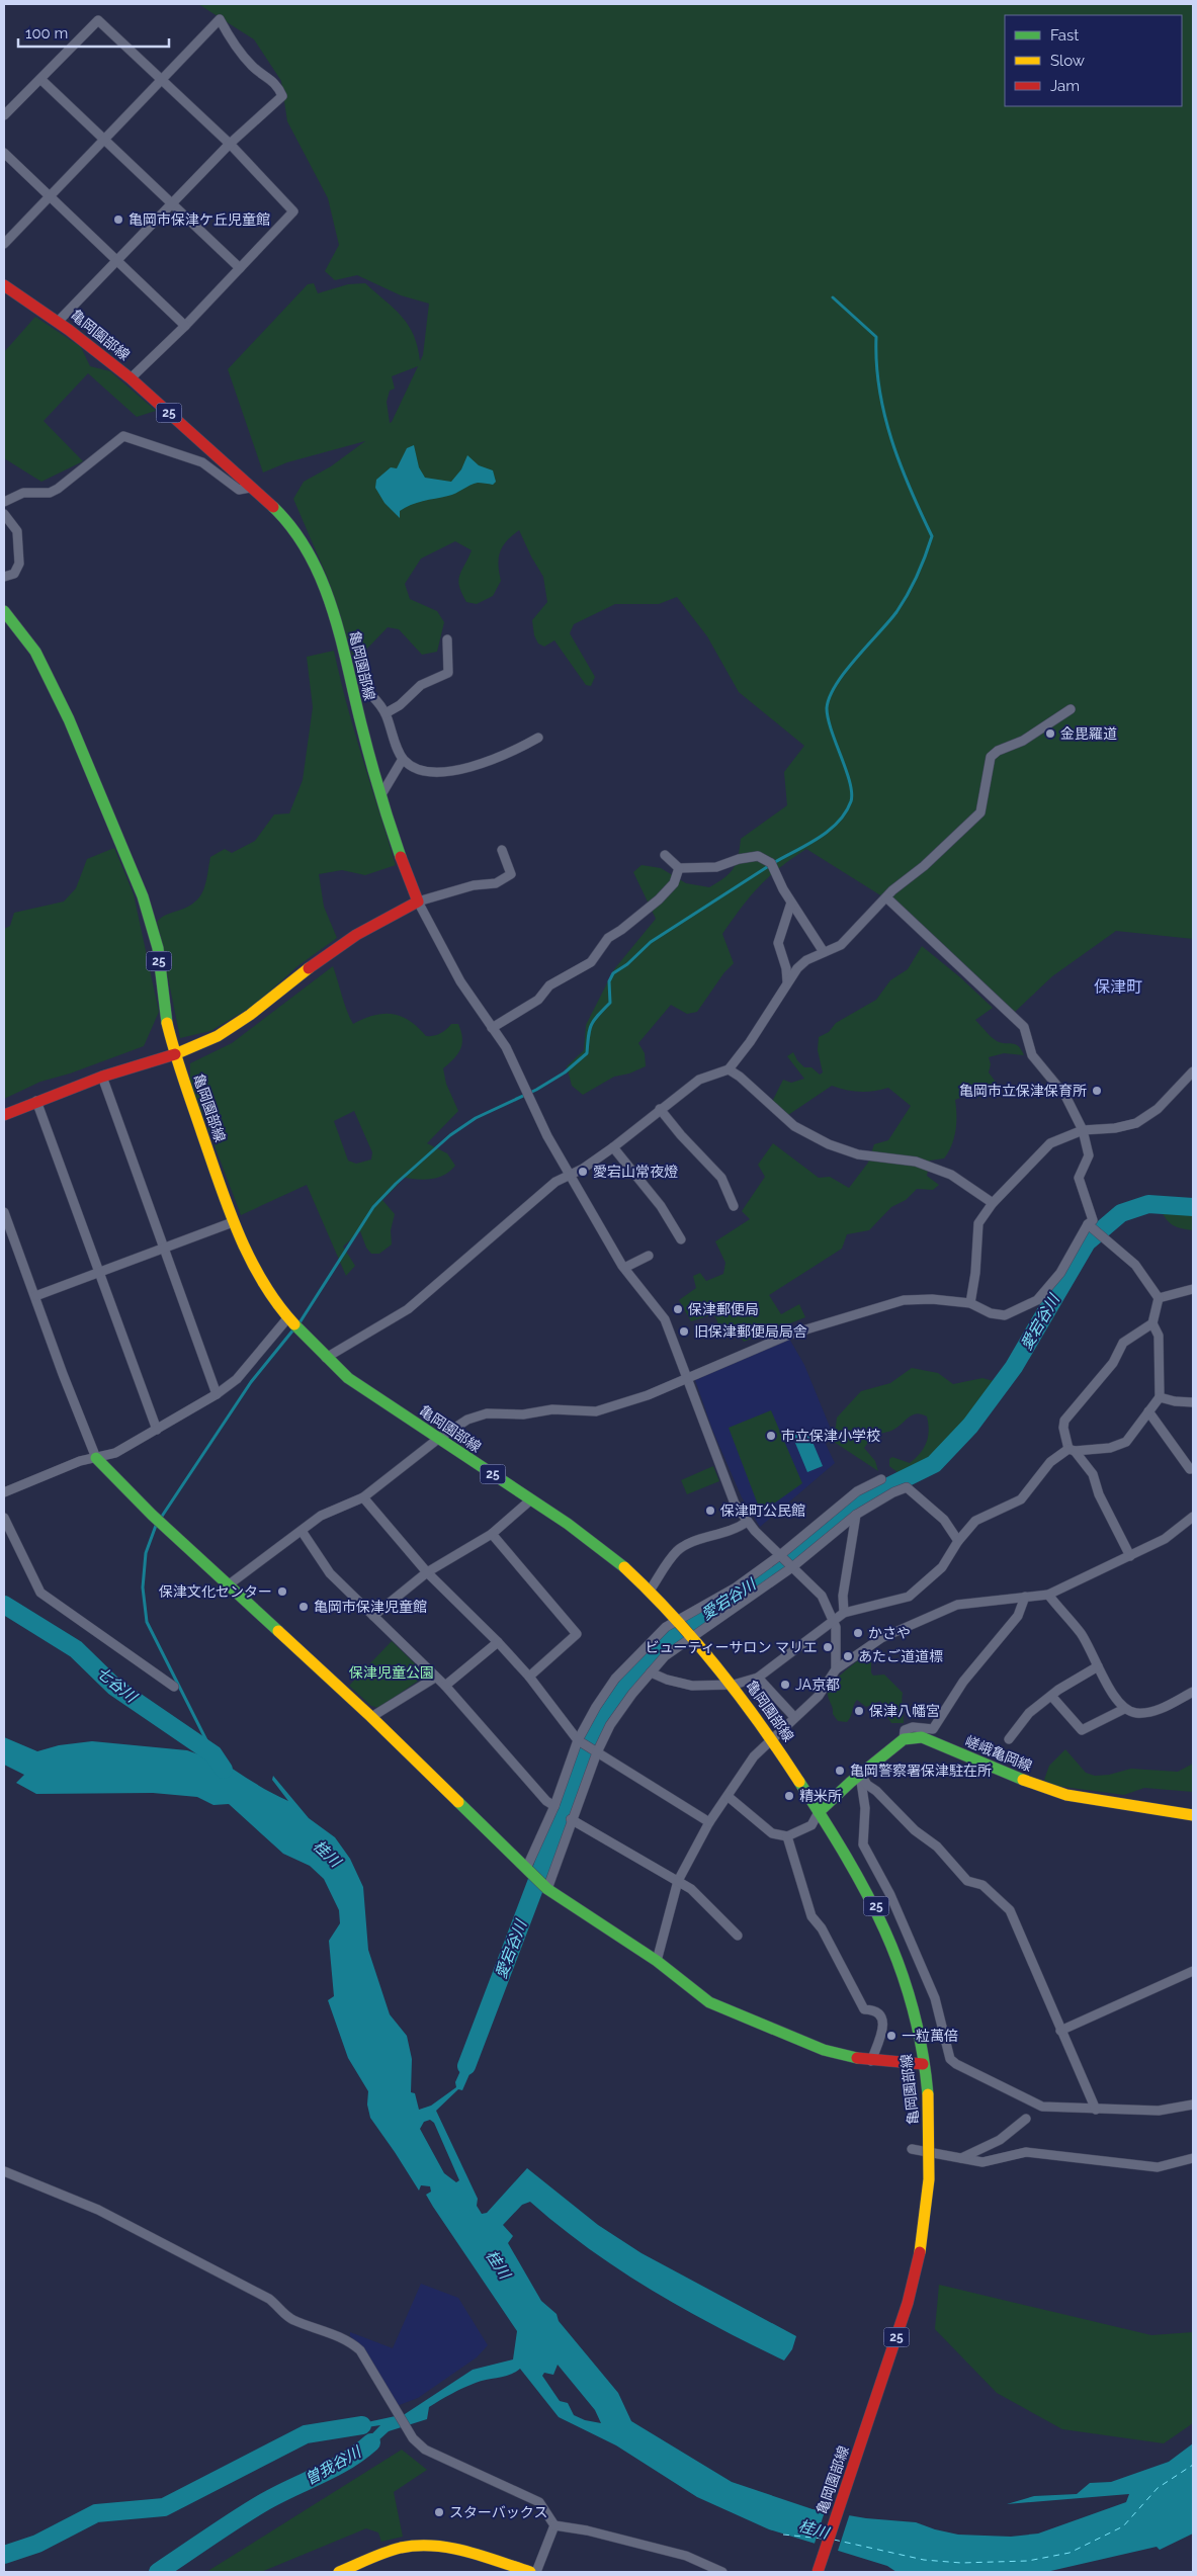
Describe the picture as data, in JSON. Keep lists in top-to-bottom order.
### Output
{
  "streets": {
    "main road": ["亀岡園部線", "25", "嵯峨亀岡線"]
  },
  "districts": ["保津町"],
  "water": [
    "愛宕谷川",
    "七谷川",
    "桂川",
    "曽我谷川"
  ],
  "parks": ["保津児童公園"],
  "places": [
    "亀岡市保津ケ丘児童館",
    "金毘羅道",
    "亀岡市立保津保育所",
    "愛宕山常夜燈",
    "保津郵便局",
    "旧保津郵便局局舎",
    "市立保津小学校",
    "保津町公民館",
    "保津文化センター",
    "亀岡市保津児童館",
    "かさや",
    "ビューティーサロン マリエ",
    "あたご道道標",
    "JA京都",
    "保津八幡宮",
    "亀岡警察署保津駐在所",
    "精米所",
    "一粒萬倍",
    "スターバックス"
  ],
  "legend": ["Fast", "Slow", "Jam"],
  "scale_bar": "100 m"
}
